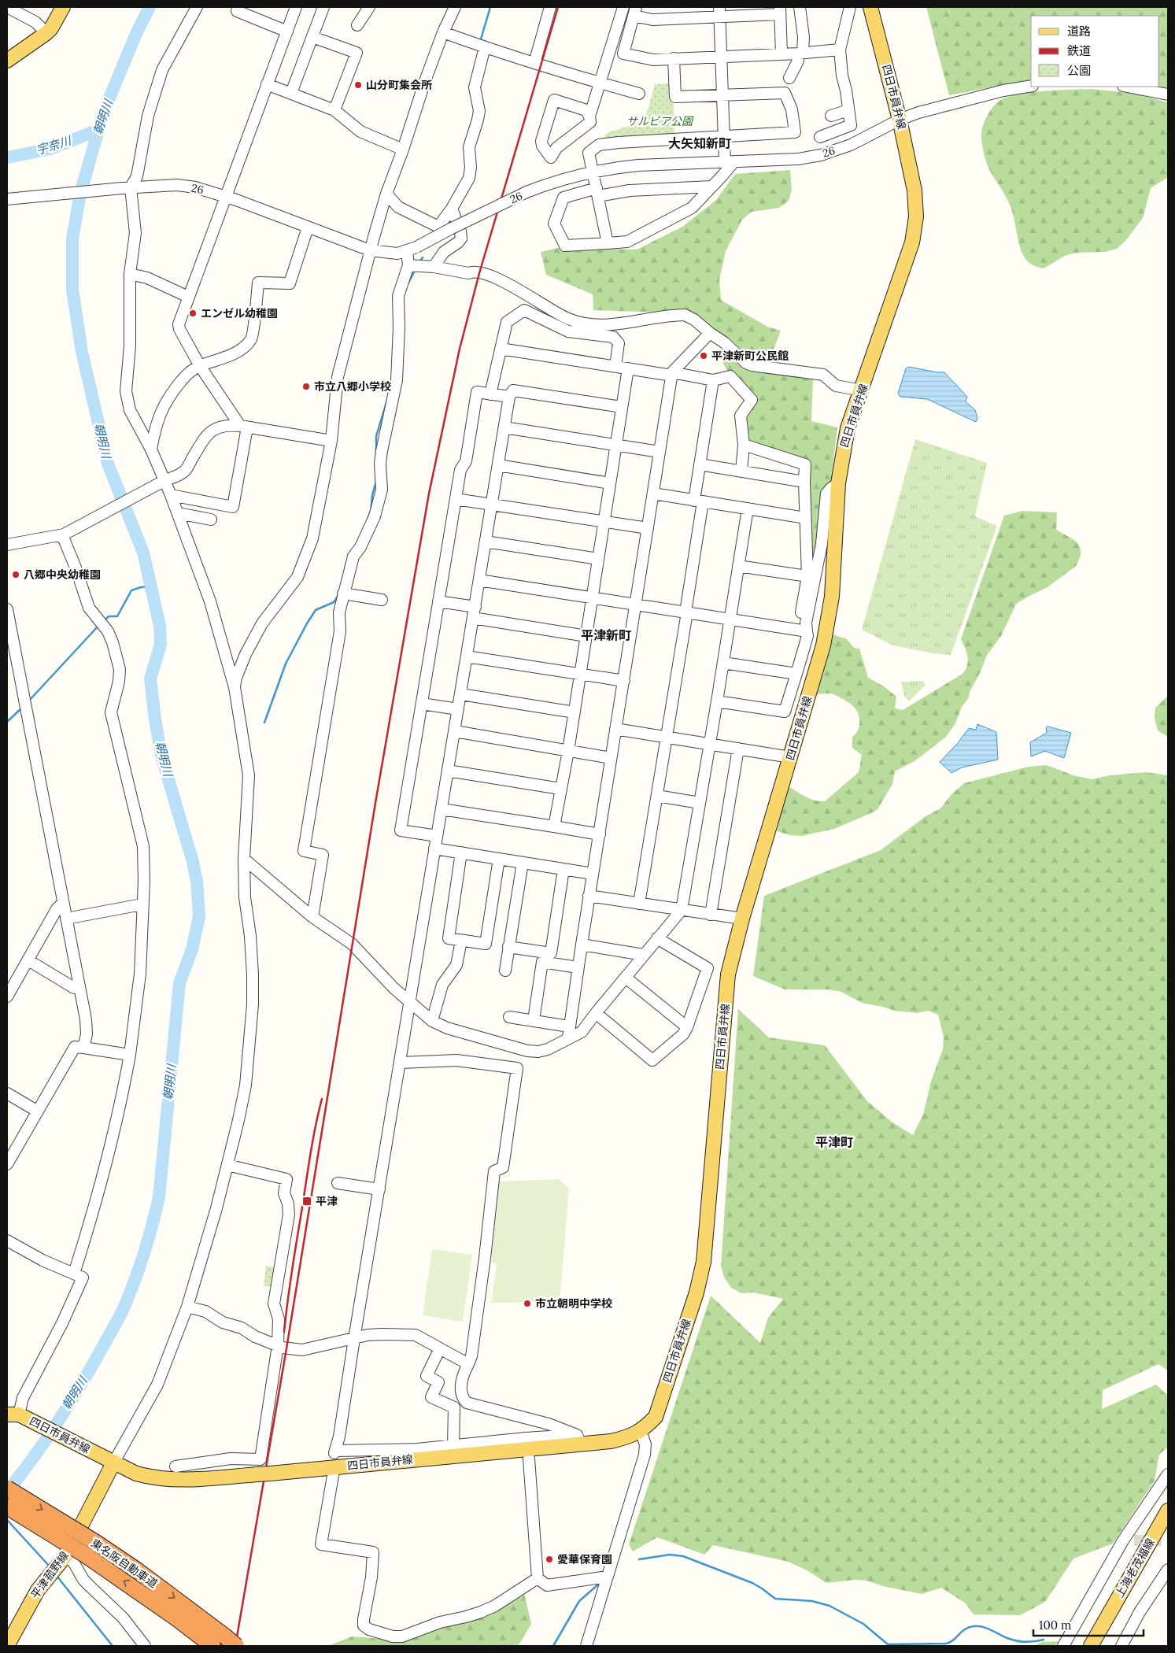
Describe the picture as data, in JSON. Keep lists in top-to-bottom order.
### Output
{
  "streets": {
    "highway": ["東名阪自動車道"],
    "main road": ["四日市員弁線", "上海老茂福線", "平津菰野線"],
    "street": ["26"]
  },
  "crossings": [
    ["四日市員弁線", "26"],
    ["四日市員弁線", "平津菰野線"]
  ],
  "districts": ["大矢知新町", "平津新町", "平津町"],
  "water": ["朝明川", "宇奈川"],
  "parks": ["サルビア公園"],
  "places": {
    "other": [
      "山分町集会所",
      "エンゼル幼稚園",
      "平津新町公民館",
      "市立八郷小学校",
      "八郷中央幼稚園",
      "市立朝明中学校",
      "愛華保育園"
    ],
    "transit": ["平津"]
  },
  "legend": ["道路", "鉄道", "公園"],
  "scale_bar": "100 m"
}
